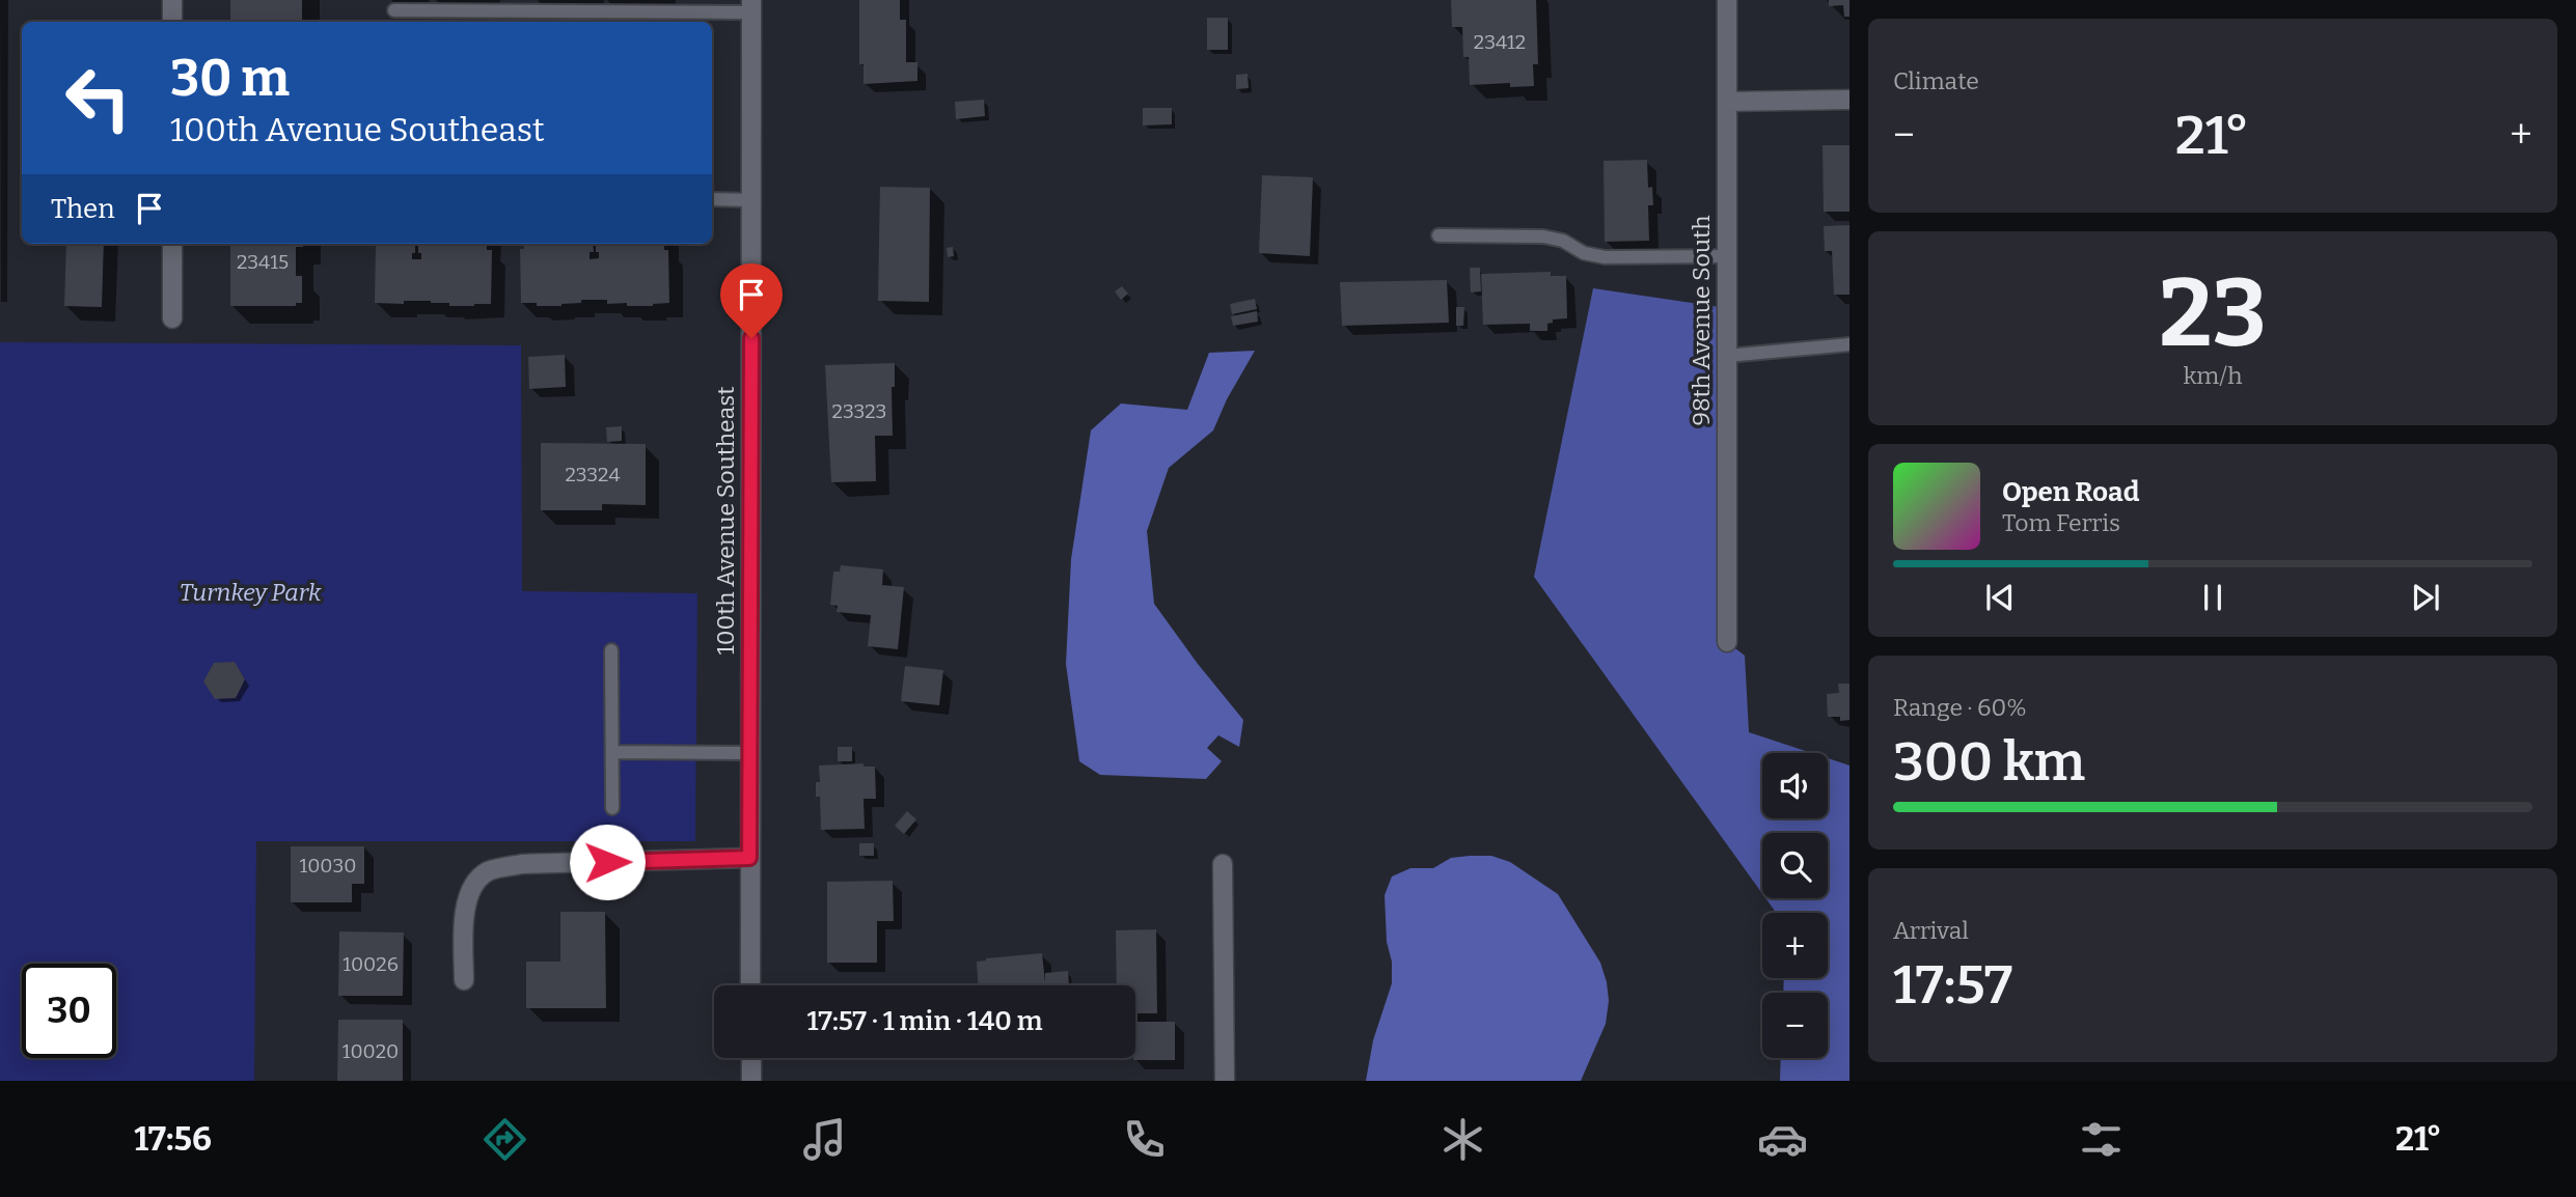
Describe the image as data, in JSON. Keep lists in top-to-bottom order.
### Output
{
  "streets": {
    "street": ["98th Avenue South", "100th Avenue Southeast"]
  },
  "parks": ["Turnkey Park"],
  "house_numbers": [
    "23412",
    "23415",
    "23323",
    "23324",
    "10030",
    "10026",
    "10020"
  ],
  "page": {
    "tile": [
      "Climate",
      ["23", "km/h"],
      ["Range · 60%", "300 km"],
      ["Arrival", "17:57"]
    ],
    "turn": ["30 m", "100th Avenue Southeast"],
    "heat": ["−", "21°", "+"],
    "then": "Then",
    "song": ["Open Road", "Tom Ferris"],
    "map_buttons": ["+", "−"],
    "limit": "30",
    "trip": "17:57 · 1 min · 140 m",
    "tabs": ["17:56", "21°"]
  }
}
